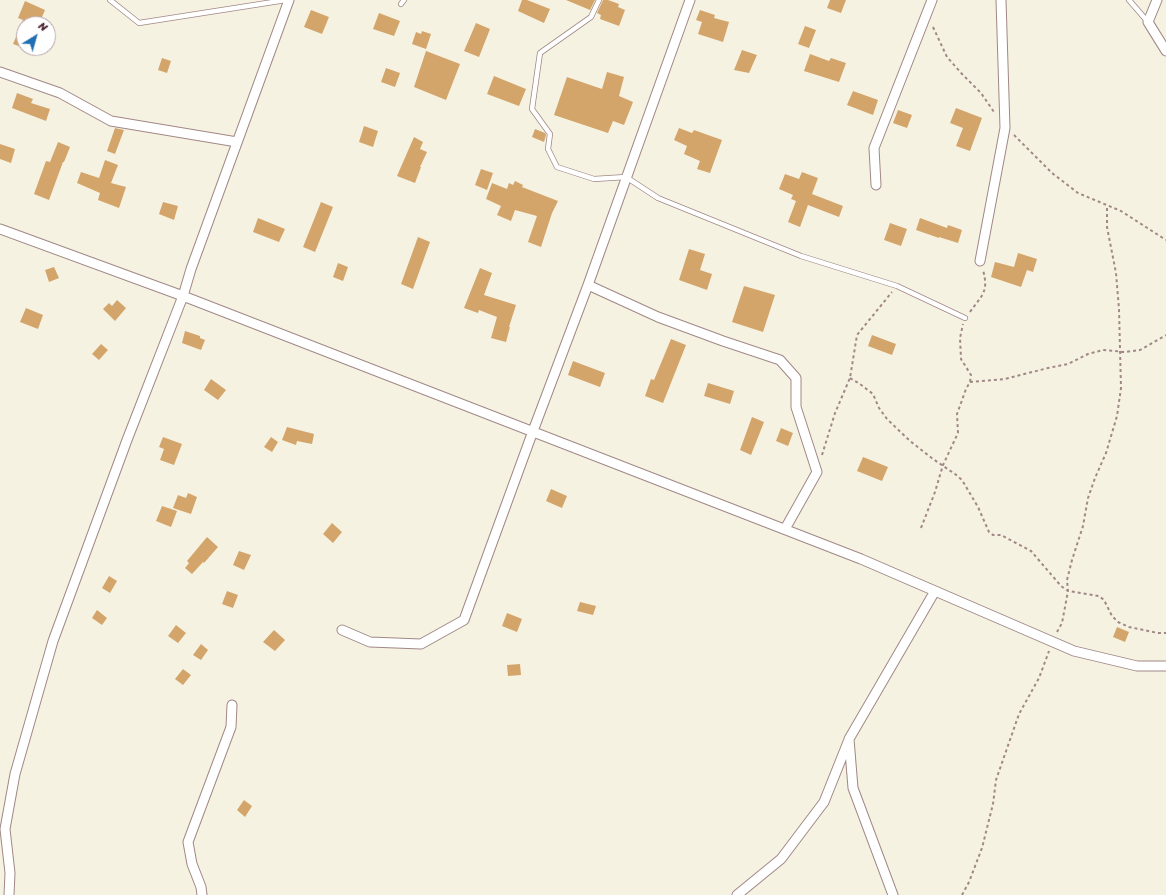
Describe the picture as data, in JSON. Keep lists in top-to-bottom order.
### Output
{
  "north": "top right"
}
